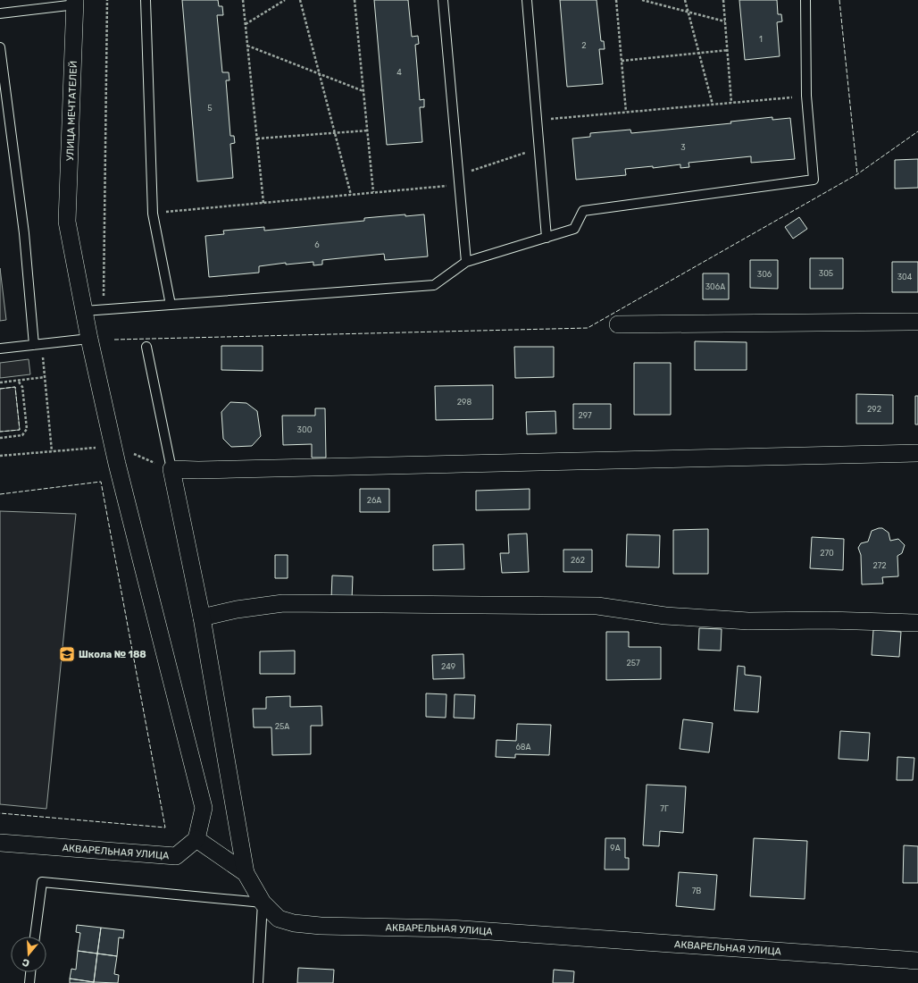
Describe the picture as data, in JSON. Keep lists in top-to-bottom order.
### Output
{
  "streets": {
    "street": ["УЛИЦА МЕЧТАТЕЛЕЙ", "АКВАРЕЛЬНАЯ УЛИЦА"]
  },
  "crossings": [
    ["УЛИЦА МЕЧТАТЕЛЕЙ", "АКВАРЕЛЬНАЯ УЛИЦА"]
  ],
  "places": {
    "school or university": ["Школа № 188"]
  },
  "house_numbers": [
    "1",
    "2",
    "4",
    "5",
    "3",
    "6",
    "305",
    "306",
    "304",
    "306А",
    "298",
    "292",
    "297",
    "300",
    "26А",
    "270",
    "262",
    "272",
    "257",
    "249",
    "25А",
    "68А",
    "7Г",
    "9А",
    "7В"
  ],
  "north": "bottom"
}
